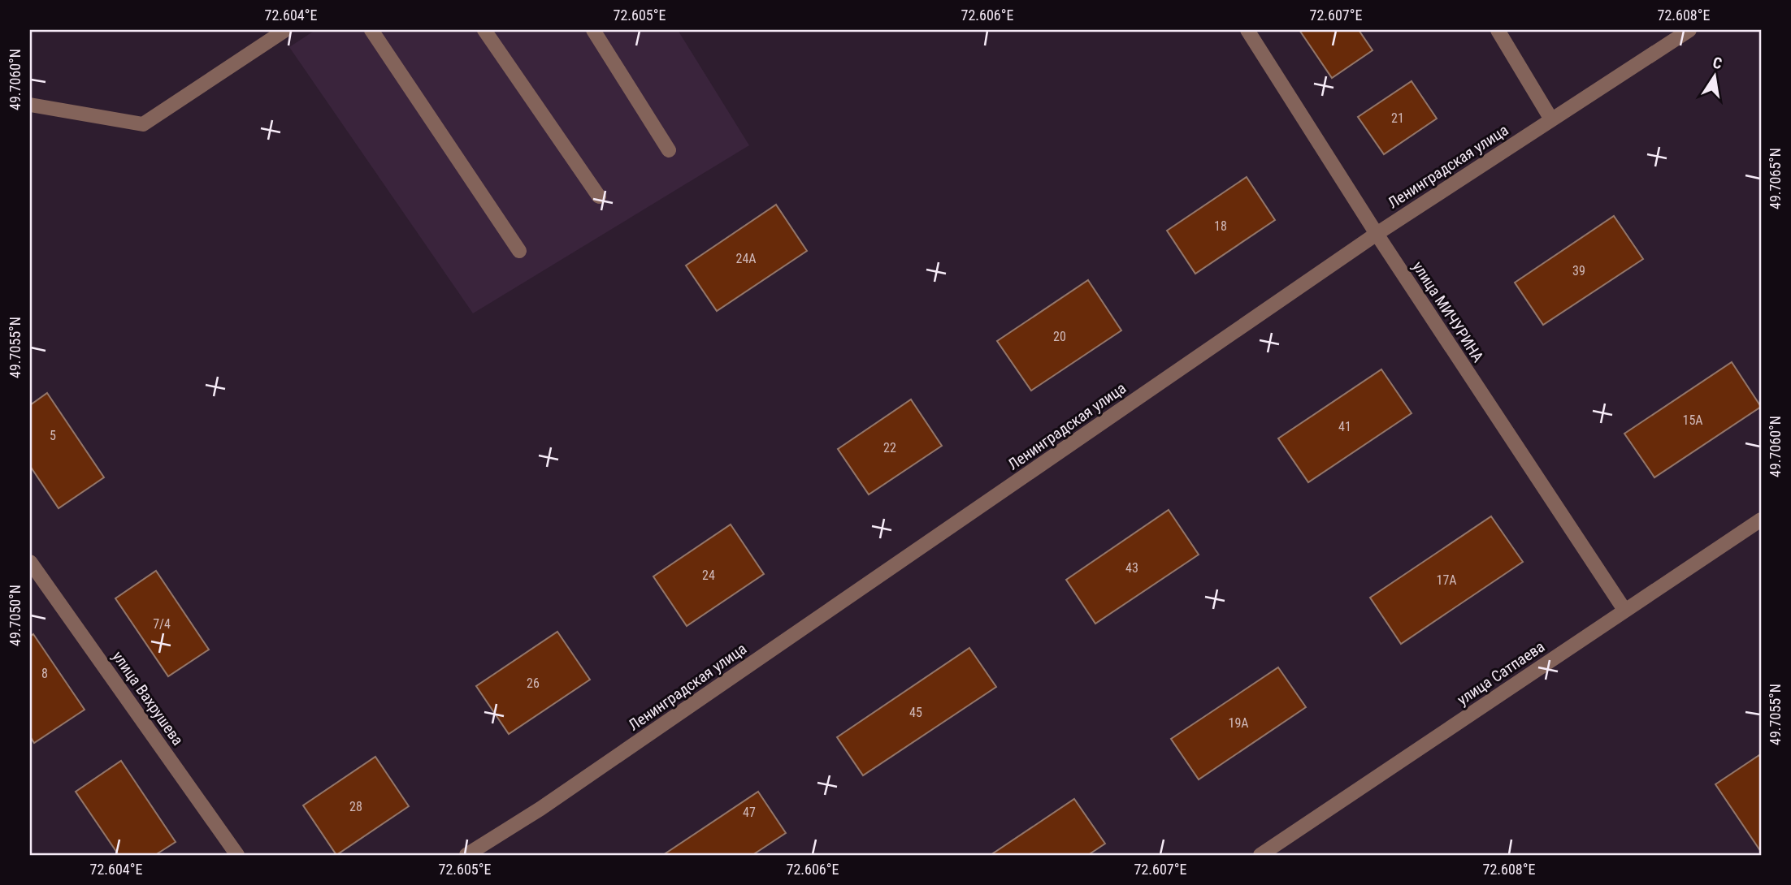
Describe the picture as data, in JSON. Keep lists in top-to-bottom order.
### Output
{
  "streets": {
    "street": [
      "Ленинградская улица",
      "улица МИЧУРИНА",
      "улица Сатпаева",
      "улица Вахрушева"
    ]
  },
  "crossings": [
    ["Ленинградская улица", "улица МИЧУРИНА"],
    ["улица МИЧУРИНА", "улица Сатпаева"]
  ],
  "house_numbers": [
    "21",
    "18",
    "24А",
    "39",
    "20",
    "15А",
    "41",
    "5",
    "22",
    "43",
    "24",
    "17А",
    "7/4",
    "8",
    "26",
    "45",
    "19А",
    "28",
    "47"
  ],
  "north": "top",
  "coordinates": [
    "72.604°E",
    "72.605°E",
    "72.606°E",
    "72.607°E",
    "72.608°E",
    "49.7060°N",
    "49.7065°N",
    "49.7055°N",
    "49.7050°N"
  ]
}
